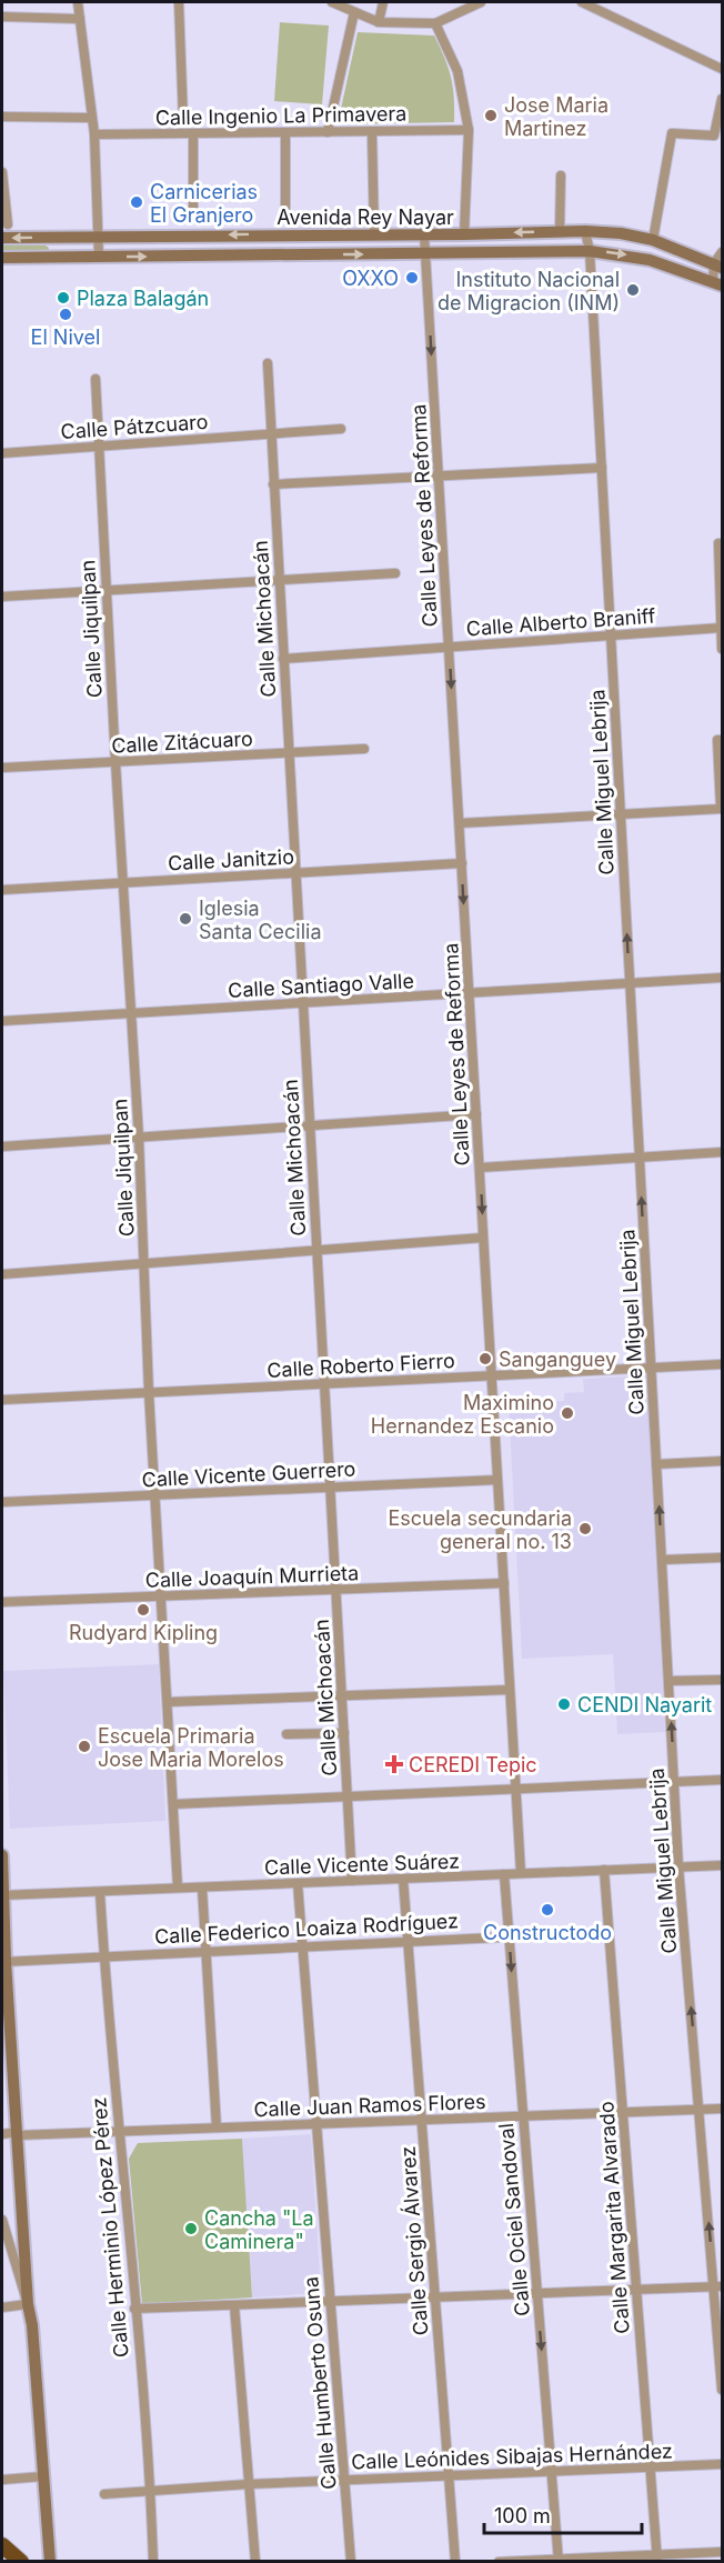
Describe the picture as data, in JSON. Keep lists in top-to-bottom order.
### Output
{
  "streets": {
    "main road": ["Avenida Rey Nayar"],
    "street": [
      "Calle Ingenio La Primavera",
      "Calle Pátzcuaro",
      "Calle Leyes de Reforma",
      "Calle Michoacán",
      "Calle Alberto Braniff",
      "Calle Jiquilpan",
      "Calle Zitácuaro",
      "Calle Miguel Lebrija",
      "Calle Janitzio",
      "Calle Santiago Valle",
      "Calle Roberto Fierro",
      "Calle Vicente Guerrero",
      "Calle Joaquín Murrieta",
      "Calle Vicente Suárez",
      "Calle Federico Loaiza Rodríguez",
      "Calle Juan Ramos Flores",
      "Calle Margarita Alvarado",
      "Calle Ociel Sandoval",
      "Calle Herminio López Pérez",
      "Calle Sergio Álvarez",
      "Calle Humberto Osuna",
      "Calle Leónides Sibajas Hernández"
    ]
  },
  "crossings": [
    ["Avenida Rey Nayar", "Calle Leyes de Reforma"],
    ["Avenida Rey Nayar", "Calle Miguel Lebrija"],
    ["Calle Pátzcuaro", "Calle Michoacán"],
    ["Calle Pátzcuaro", "Calle Jiquilpan"],
    ["Calle Leyes de Reforma", "Calle Alberto Braniff"],
    ["Calle Leyes de Reforma", "Calle Janitzio"],
    ["Calle Leyes de Reforma", "Calle Santiago Valle"],
    ["Calle Leyes de Reforma", "Calle Roberto Fierro"],
    ["Calle Leyes de Reforma", "Calle Vicente Guerrero"],
    ["Calle Leyes de Reforma", "Calle Joaquín Murrieta"],
    ["Calle Leyes de Reforma", "Calle Vicente Suárez"],
    ["Calle Michoacán", "Calle Alberto Braniff"],
    ["Calle Michoacán", "Calle Zitácuaro"],
    ["Calle Michoacán", "Calle Janitzio"],
    ["Calle Michoacán", "Calle Santiago Valle"],
    ["Calle Michoacán", "Calle Roberto Fierro"],
    ["Calle Michoacán", "Calle Vicente Guerrero"],
    ["Calle Michoacán", "Calle Joaquín Murrieta"],
    ["Calle Michoacán", "Calle Vicente Suárez"],
    ["Calle Alberto Braniff", "Calle Miguel Lebrija"],
    ["Calle Jiquilpan", "Calle Zitácuaro"],
    ["Calle Jiquilpan", "Calle Janitzio"],
    ["Calle Jiquilpan", "Calle Santiago Valle"],
    ["Calle Jiquilpan", "Calle Roberto Fierro"],
    ["Calle Jiquilpan", "Calle Vicente Guerrero"],
    ["Calle Jiquilpan", "Calle Joaquín Murrieta"],
    ["Calle Jiquilpan", "Calle Vicente Suárez"],
    ["Calle Miguel Lebrija", "Calle Santiago Valle"],
    ["Calle Miguel Lebrija", "Calle Roberto Fierro"],
    ["Calle Miguel Lebrija", "Calle Vicente Suárez"],
    ["Calle Miguel Lebrija", "Calle Juan Ramos Flores"],
    ["Calle Vicente Suárez", "Calle Margarita Alvarado"],
    ["Calle Vicente Suárez", "Calle Ociel Sandoval"],
    ["Calle Vicente Suárez", "Calle Herminio López Pérez"],
    ["Calle Vicente Suárez", "Calle Sergio Álvarez"],
    ["Calle Vicente Suárez", "Calle Humberto Osuna"],
    ["Calle Federico Loaiza Rodríguez", "Calle Margarita Alvarado"],
    ["Calle Federico Loaiza Rodríguez", "Calle Ociel Sandoval"],
    ["Calle Federico Loaiza Rodríguez", "Calle Herminio López Pérez"],
    ["Calle Federico Loaiza Rodríguez", "Calle Sergio Álvarez"],
    ["Calle Federico Loaiza Rodríguez", "Calle Humberto Osuna"],
    ["Calle Juan Ramos Flores", "Calle Margarita Alvarado"],
    ["Calle Juan Ramos Flores", "Calle Ociel Sandoval"],
    ["Calle Juan Ramos Flores", "Calle Herminio López Pérez"],
    ["Calle Juan Ramos Flores", "Calle Sergio Álvarez"],
    ["Calle Juan Ramos Flores", "Calle Humberto Osuna"],
    ["Calle Margarita Alvarado", "Calle Leónides Sibajas Hernández"],
    ["Calle Ociel Sandoval", "Calle Leónides Sibajas Hernández"],
    ["Calle Herminio López Pérez", "Calle Leónides Sibajas Hernández"],
    ["Calle Sergio Álvarez", "Calle Leónides Sibajas Hernández"],
    ["Calle Humberto Osuna", "Calle Leónides Sibajas Hernández"]
  ],
  "one_way": ["Calle Leyes de Reforma", "Calle Miguel Lebrija", "Calle Ociel Sandoval"],
  "places": {
    "other": [
      "Jose Maria Martinez",
      "Carnicerias El Granjero",
      "OXXO",
      "Instituto Nacional de Migracion (INM)",
      "Plaza Balagán",
      "El Nivel",
      "Iglesia Santa Cecilia",
      "Sanganguey",
      "Maximino Hernandez Escanio",
      "Escuela secundaria general no. 13",
      "Rudyard Kipling",
      "CENDI Nayarit",
      "Escuela Primaria Jose Maria Morelos",
      "Constructodo",
      "Cancha \"La Caminera\""
    ],
    "health": ["CEREDI Tepic"]
  },
  "scale_bar": "100 m"
}
